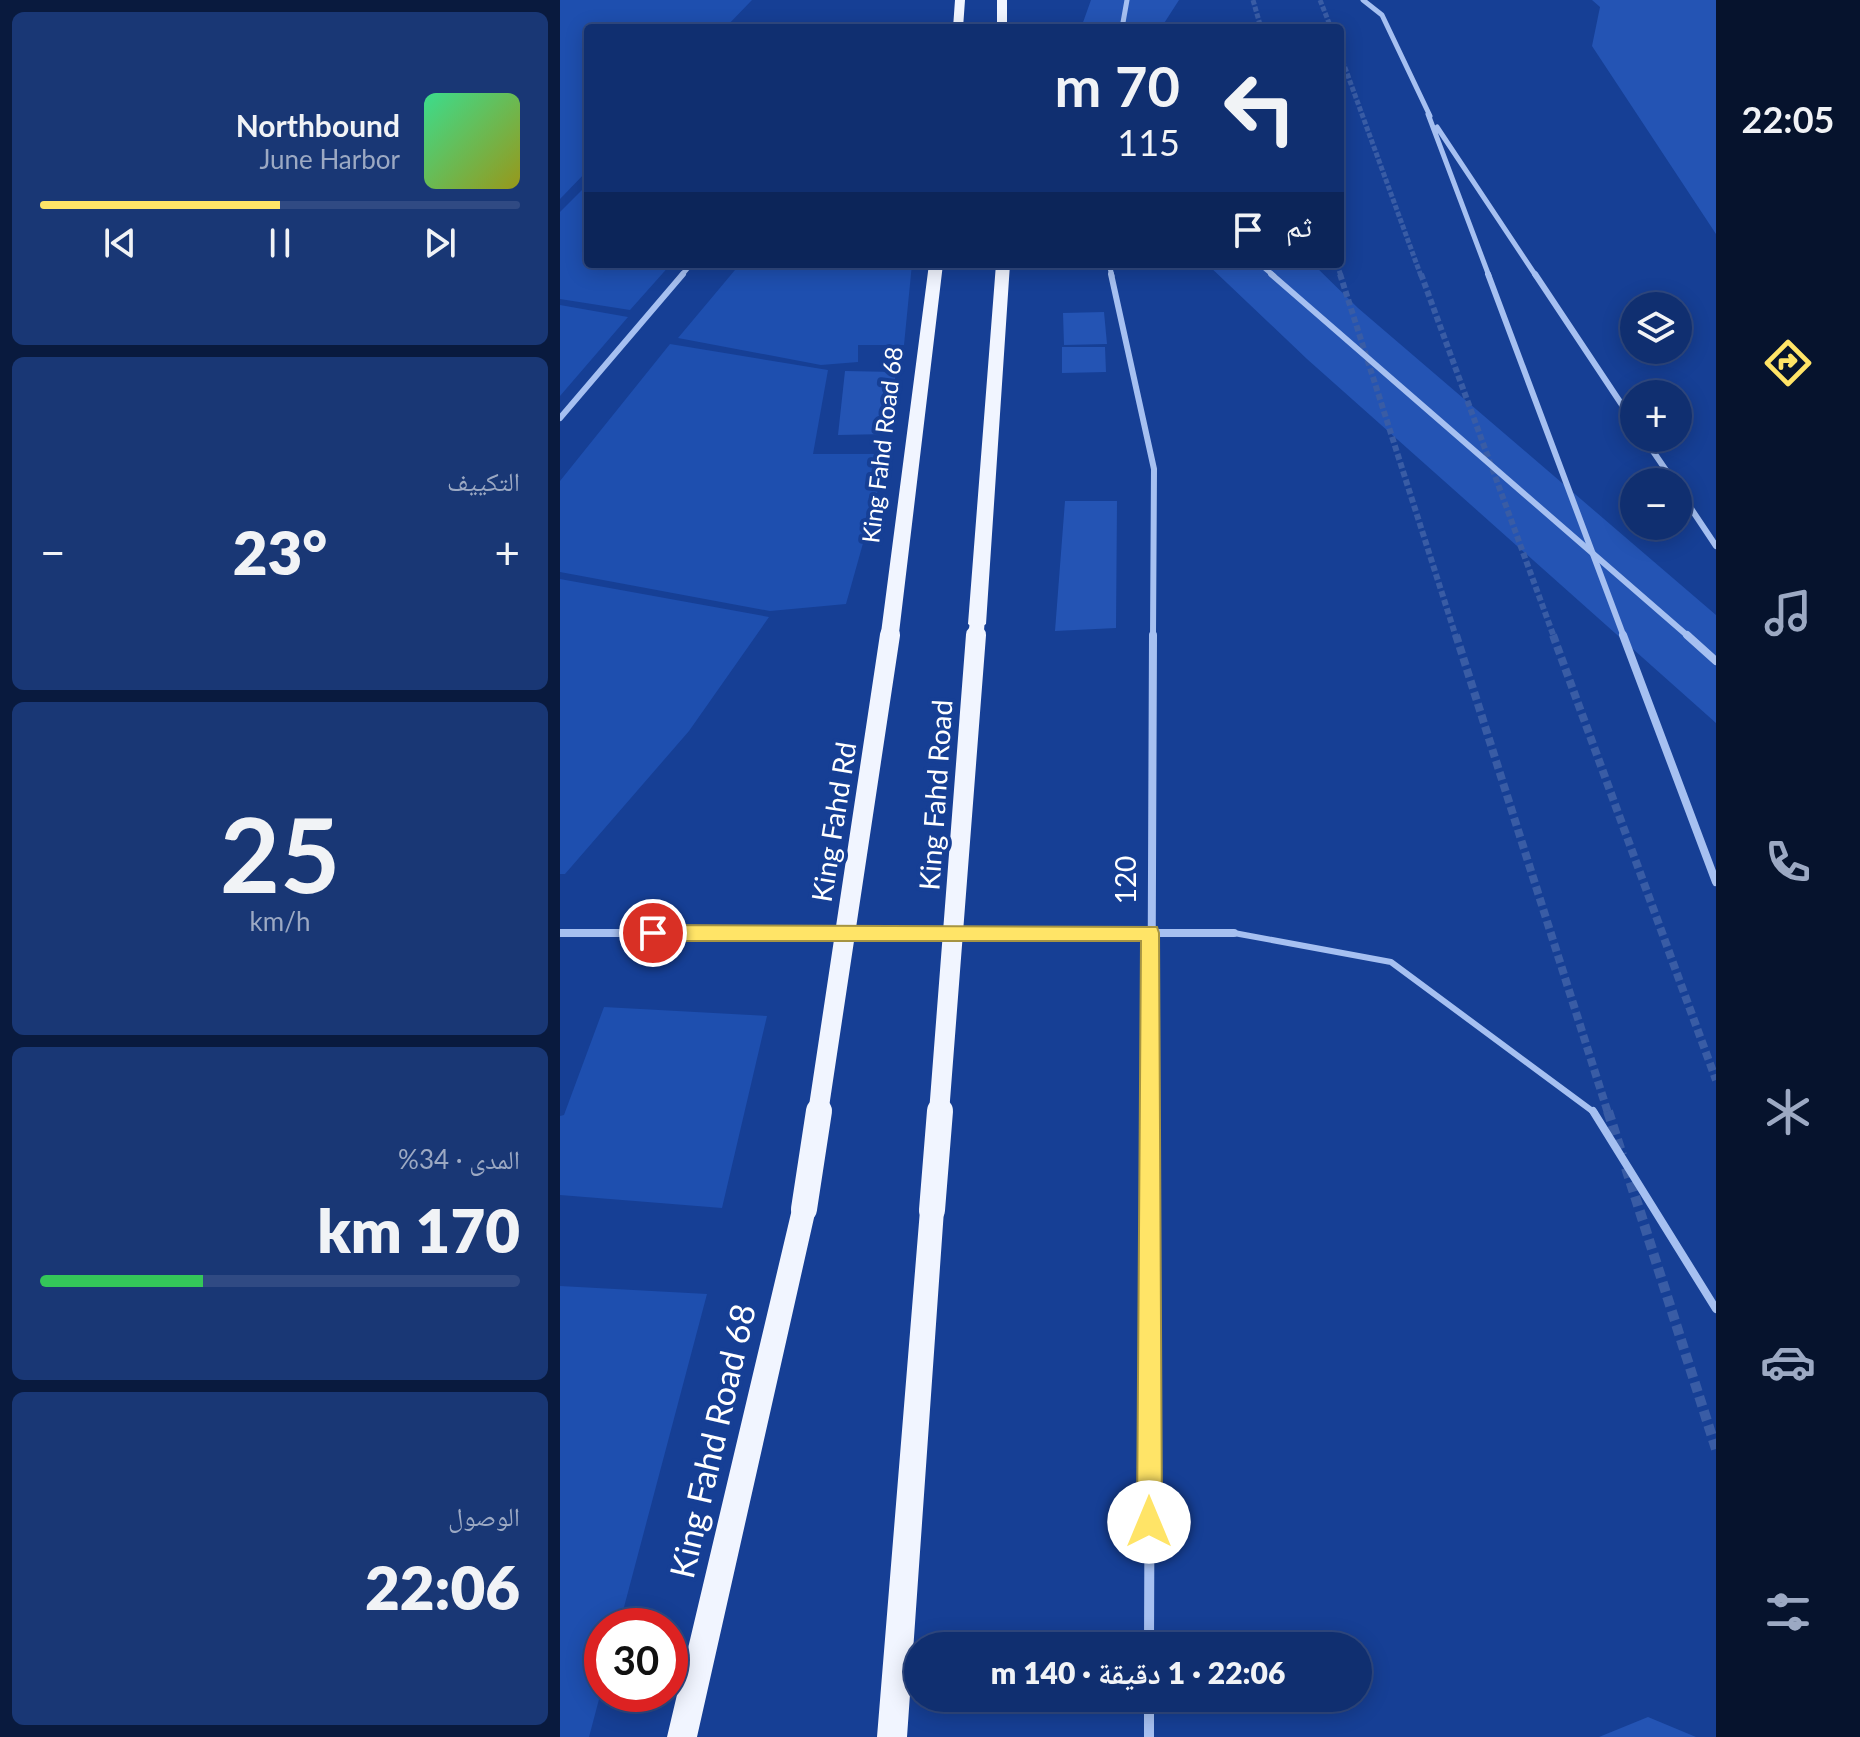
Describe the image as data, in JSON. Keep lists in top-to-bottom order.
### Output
{
  "streets": {
    "main road": ["King Fahd Road 68", "King Fahd Road", "King Fahd Rd"],
    "street": ["120"]
  },
  "crossings": [
    ["King Fahd Road 68", "King Fahd Rd"]
  ],
  "page": {
    "tabs": "22:05",
    "turn": ["70 m", "115"],
    "song": ["Northbound", "June Harbor"],
    "then": "ثم",
    "map_buttons": ["+", "−"],
    "tile": [
      "التكييف",
      ["25", "km/h"],
      ["المدى · 34%", "170 km"],
      ["الوصول", "22:06"]
    ],
    "heat": ["−", "23°", "+"],
    "limit": "30",
    "trip": "22:06 · 1 دقيقة · 140 m"
  }
}
